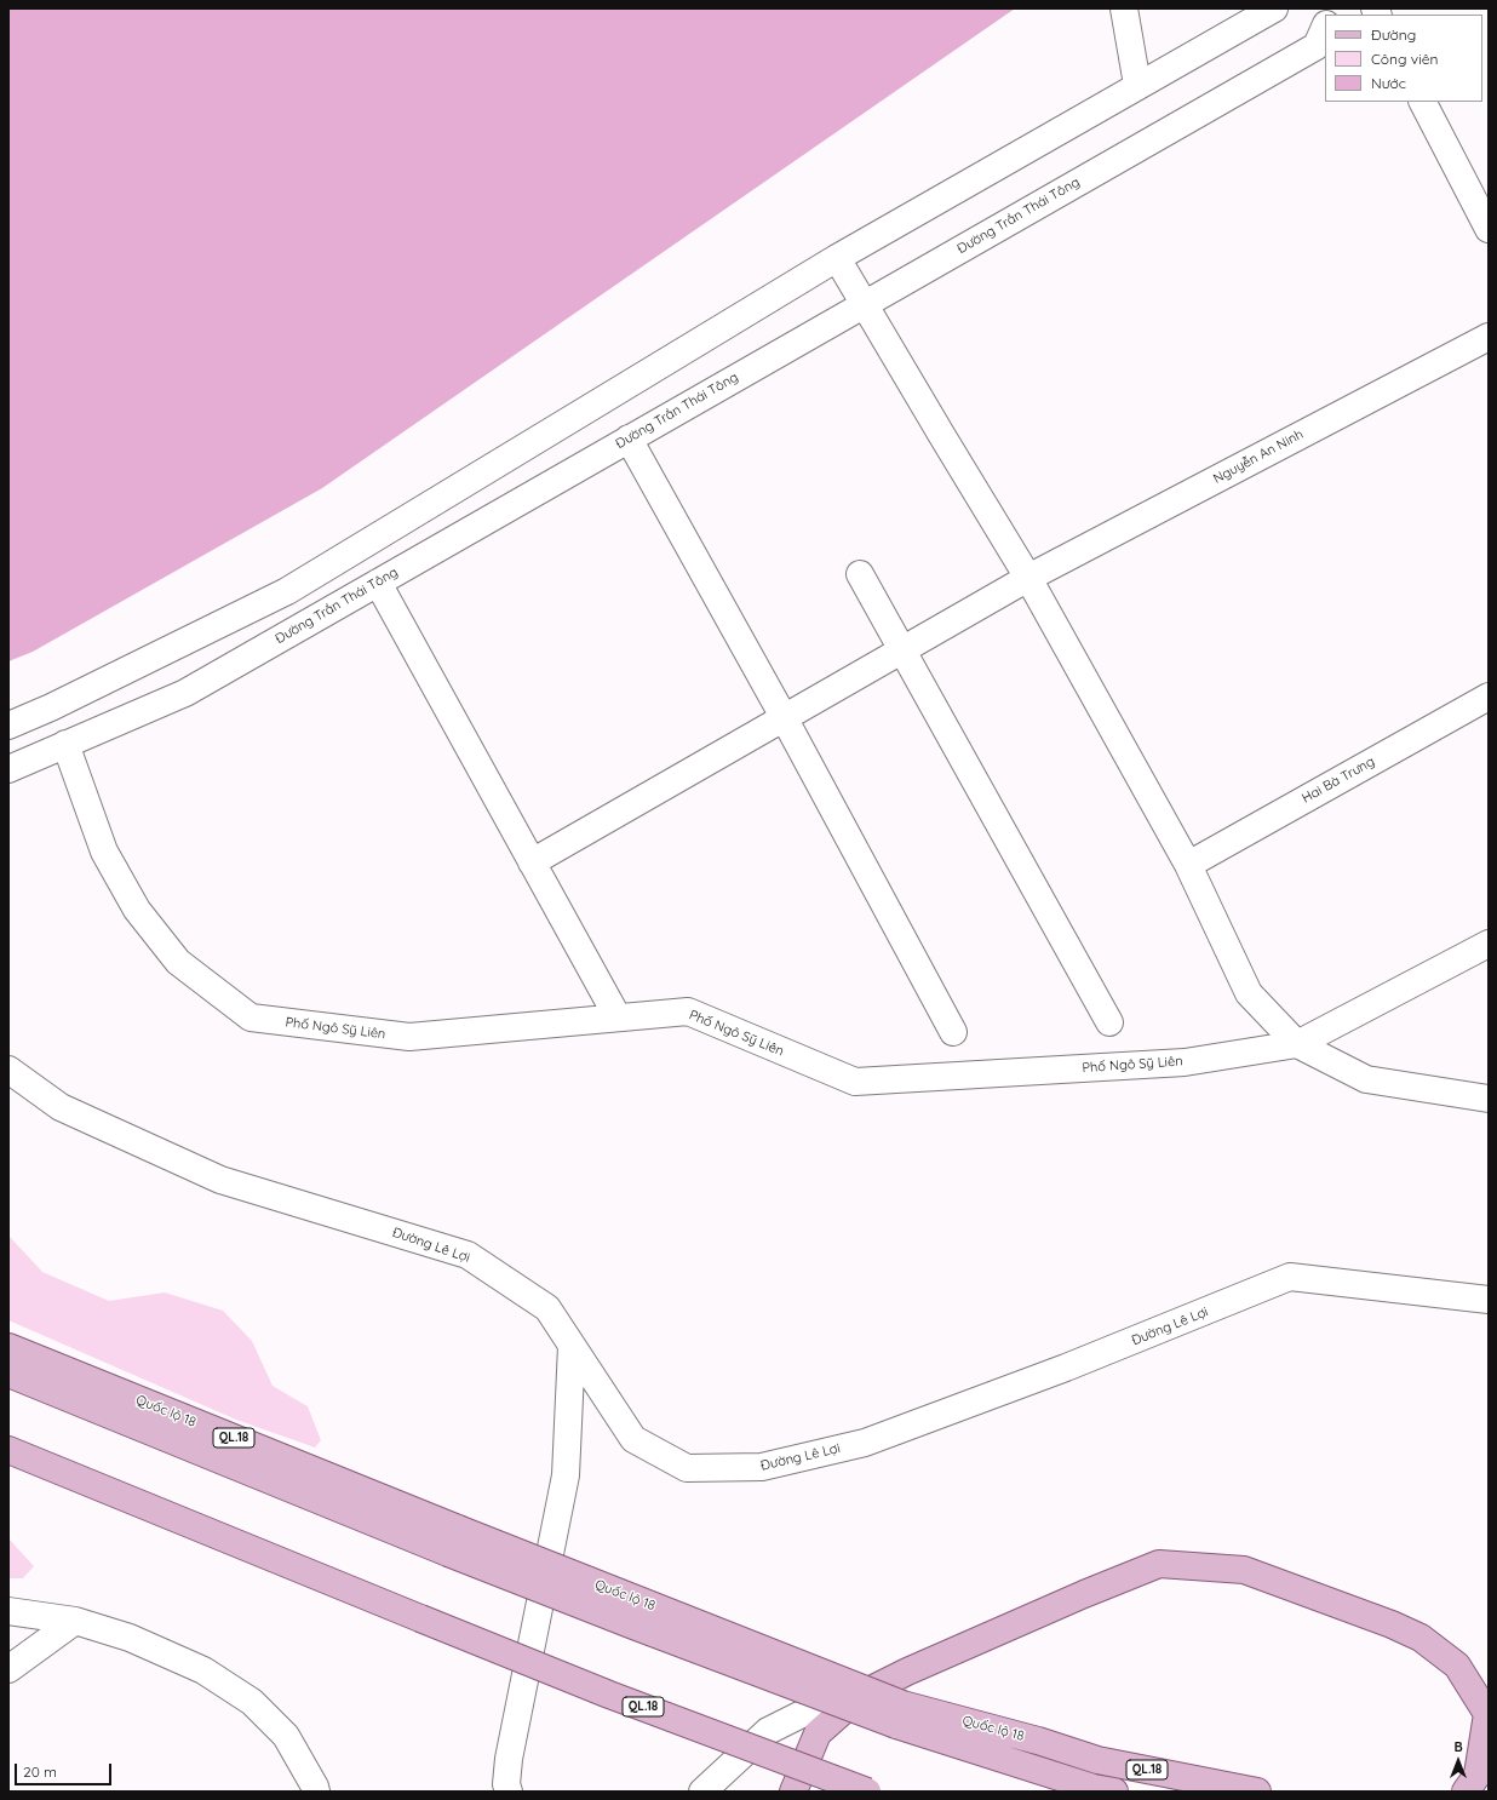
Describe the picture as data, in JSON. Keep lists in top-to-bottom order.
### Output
{
  "streets": {
    "main road": ["Quốc lộ 18", "QL.18"],
    "street": [
      "Đường Trần Thái Tông",
      "Nguyễn An Ninh",
      "Hai Bà Trưng",
      "Phố Ngô Sỹ Liên",
      "Đường Lê Lợi"
    ]
  },
  "crossings": [
    ["Đường Trần Thái Tông", "Phố Ngô Sỹ Liên"]
  ],
  "legend": ["Đường", "Công viên", "Nước"],
  "scale_bar": "20 m",
  "north": "top"
}
